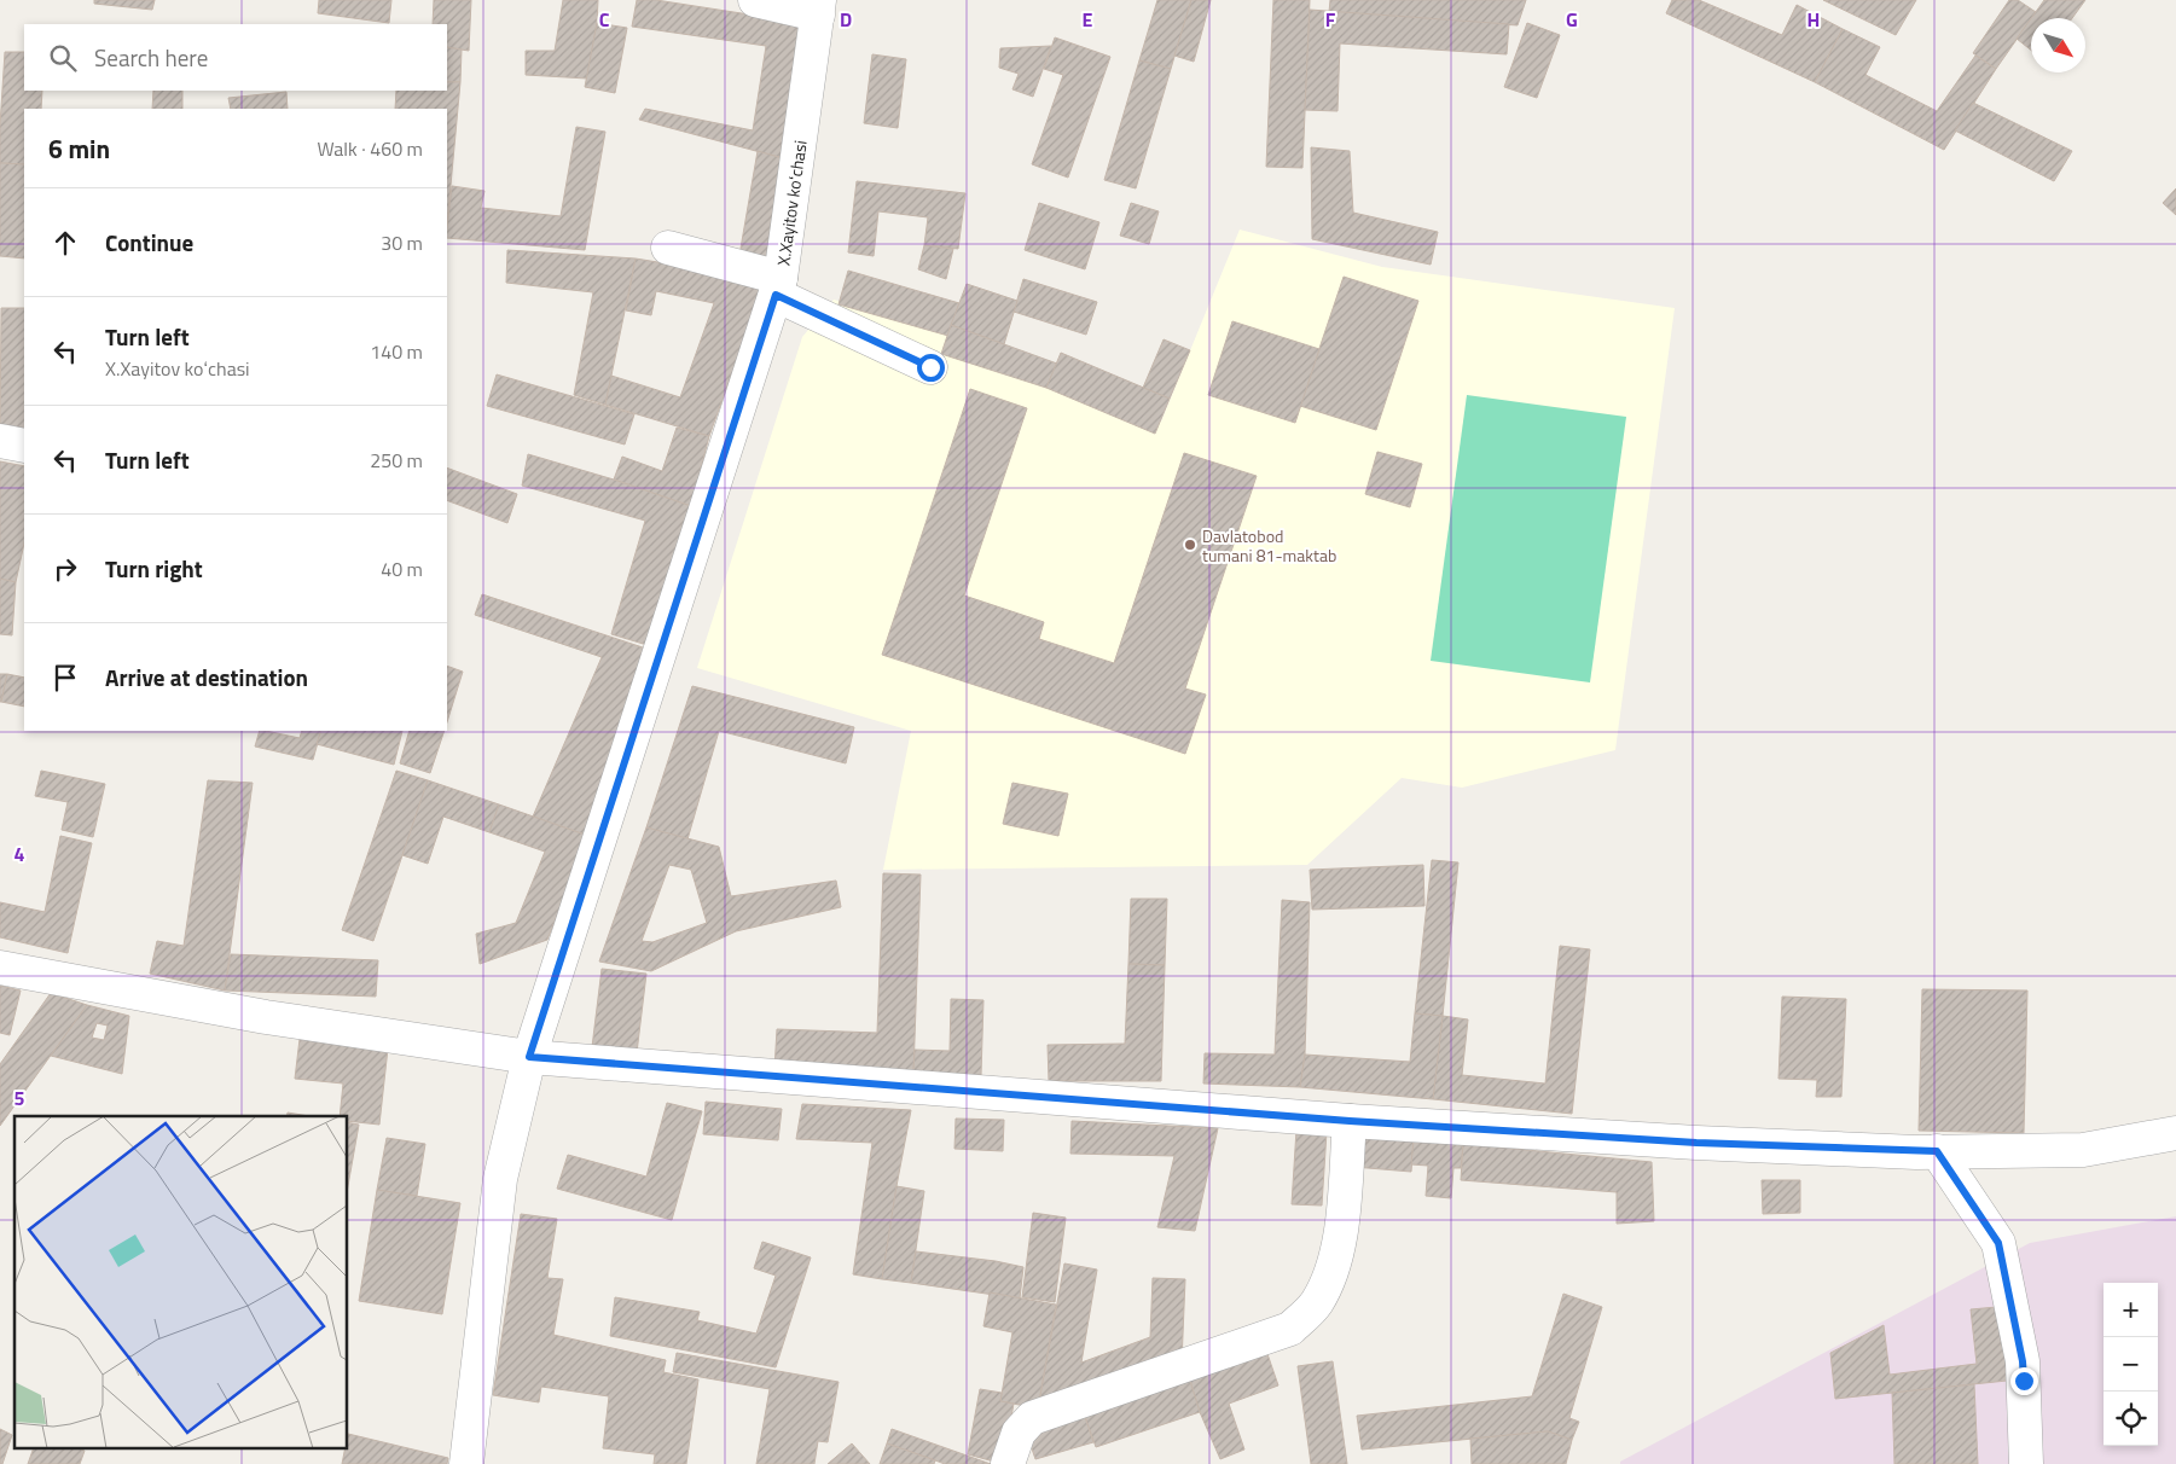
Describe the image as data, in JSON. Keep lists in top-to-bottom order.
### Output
{
  "streets": {
    "street": ["X.Xayitov koʻchasi"]
  },
  "places": ["Davlatobod tumani 81-maktab"],
  "north": "bottom right",
  "page": {
    "search": "Search here",
    "heading": ["6 min", "Walk · 460 m"],
    "list": [
      ["Continue", "30 m"],
      ["Turn left", "X.Xayitov koʻchasi", "140 m"],
      ["Turn left", "250 m"],
      ["Turn right", "40 m"],
      "Arrive at destination"
    ],
    "map_buttons": ["+", "−"]
  },
  "grid": {
    "columns": [
      "C",
      "D",
      "E",
      "F",
      "G",
      "H"
    ],
    "rows": ["4", "5"]
  }
}
